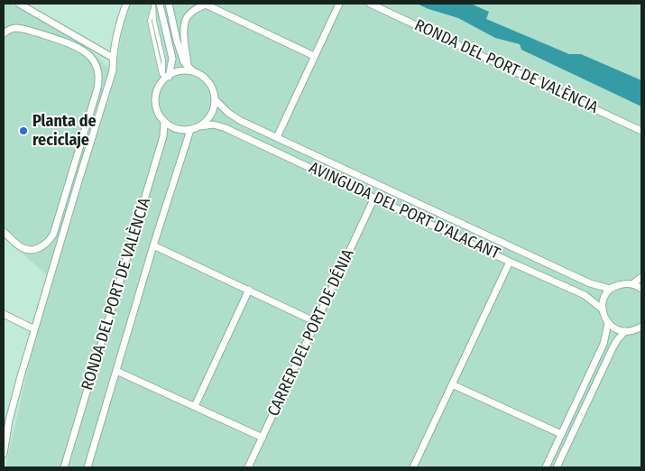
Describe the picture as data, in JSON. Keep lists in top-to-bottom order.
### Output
{
  "streets": {
    "street": ["RONDA DEL PORT DE VALÈNCIA", "AVINGUDA DEL PORT D'ALACANT", "CARRER DEL PORT DE DÉNIA"]
  },
  "crossings": [
    ["RONDA DEL PORT DE VALÈNCIA", "AVINGUDA DEL PORT D'ALACANT"],
    ["AVINGUDA DEL PORT D'ALACANT", "CARRER DEL PORT DE DÉNIA"]
  ],
  "places": ["Planta de reciclaje"]
}
